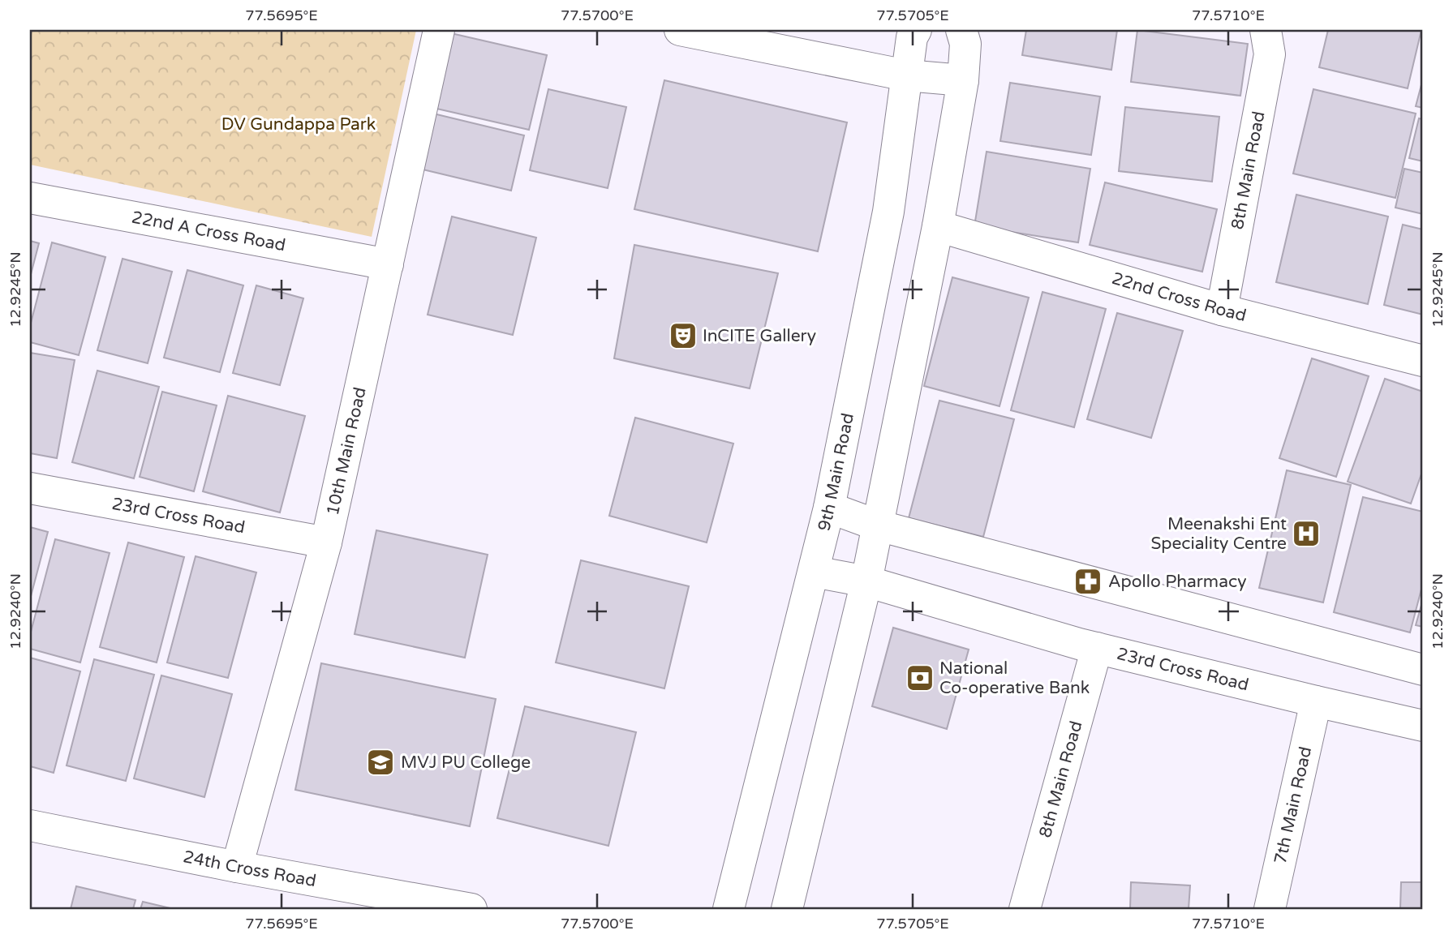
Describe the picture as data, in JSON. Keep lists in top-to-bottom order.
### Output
{
  "streets": {
    "street": [
      "8th Main Road",
      "22nd A Cross Road",
      "22nd Cross Road",
      "10th Main Road",
      "9th Main Road",
      "23rd Cross Road",
      "7th Main Road",
      "24th Cross Road"
    ]
  },
  "crossings": [
    ["8th Main Road", "22nd Cross Road"],
    ["8th Main Road", "23rd Cross Road"],
    ["22nd A Cross Road", "10th Main Road"],
    ["10th Main Road", "23rd Cross Road"],
    ["10th Main Road", "24th Cross Road"],
    ["9th Main Road", "23rd Cross Road"],
    ["23rd Cross Road", "7th Main Road"]
  ],
  "parks": ["DV Gundappa Park"],
  "places": {
    "theatre": ["InCITE Gallery"],
    "hospital": ["Meenakshi Ent Speciality Centre"],
    "pharmacy": ["Apollo Pharmacy"],
    "bank": ["National Co-operative Bank"],
    "school or university": ["MVJ PU College"]
  },
  "coordinates": [
    "77.5695°E",
    "77.5700°E",
    "77.5705°E",
    "77.5710°E",
    "12.9245°N",
    "12.9240°N"
  ]
}
